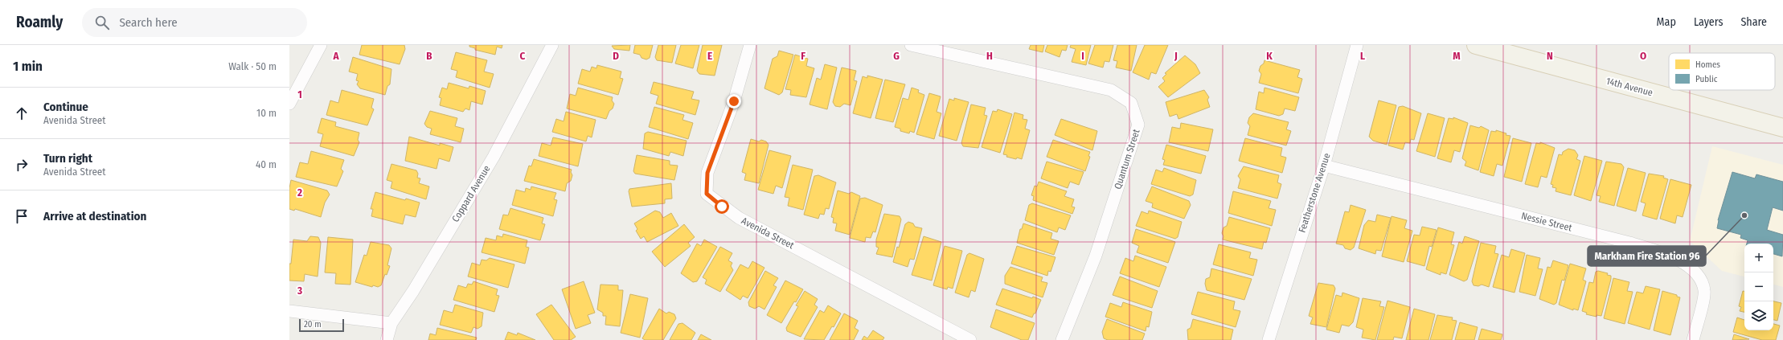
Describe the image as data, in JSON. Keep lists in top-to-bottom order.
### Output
{
  "streets": {
    "main road": ["14th Avenue"],
    "street": [
      "Quantum Street",
      "Featherstone Avenue",
      "Coppard Avenue",
      "Nessie Street",
      "Avenida Street"
    ]
  },
  "crossings": [
    ["Featherstone Avenue", "Nessie Street"]
  ],
  "places": ["Markham Fire Station 96"],
  "legend": ["Homes", "Public"],
  "scale_bar": "20 m",
  "page": {
    "header": "Roamly",
    "search": "Search here",
    "nav": ["Map", "Layers", "Share"],
    "heading": ["1 min", "Walk · 50 m"],
    "list": [
      ["Continue", "Avenida Street", "10 m"],
      ["Turn right", "Avenida Street", "40 m"],
      "Arrive at destination"
    ],
    "map_buttons": ["+", "−"],
    "scale": "20 m"
  },
  "grid": {
    "columns": [
      "A",
      "B",
      "C",
      "D",
      "E",
      "F",
      "G",
      "H",
      "I",
      "J",
      "K",
      "L",
      "M",
      "N",
      "O"
    ],
    "rows": ["1", "2", "3"]
  }
}
